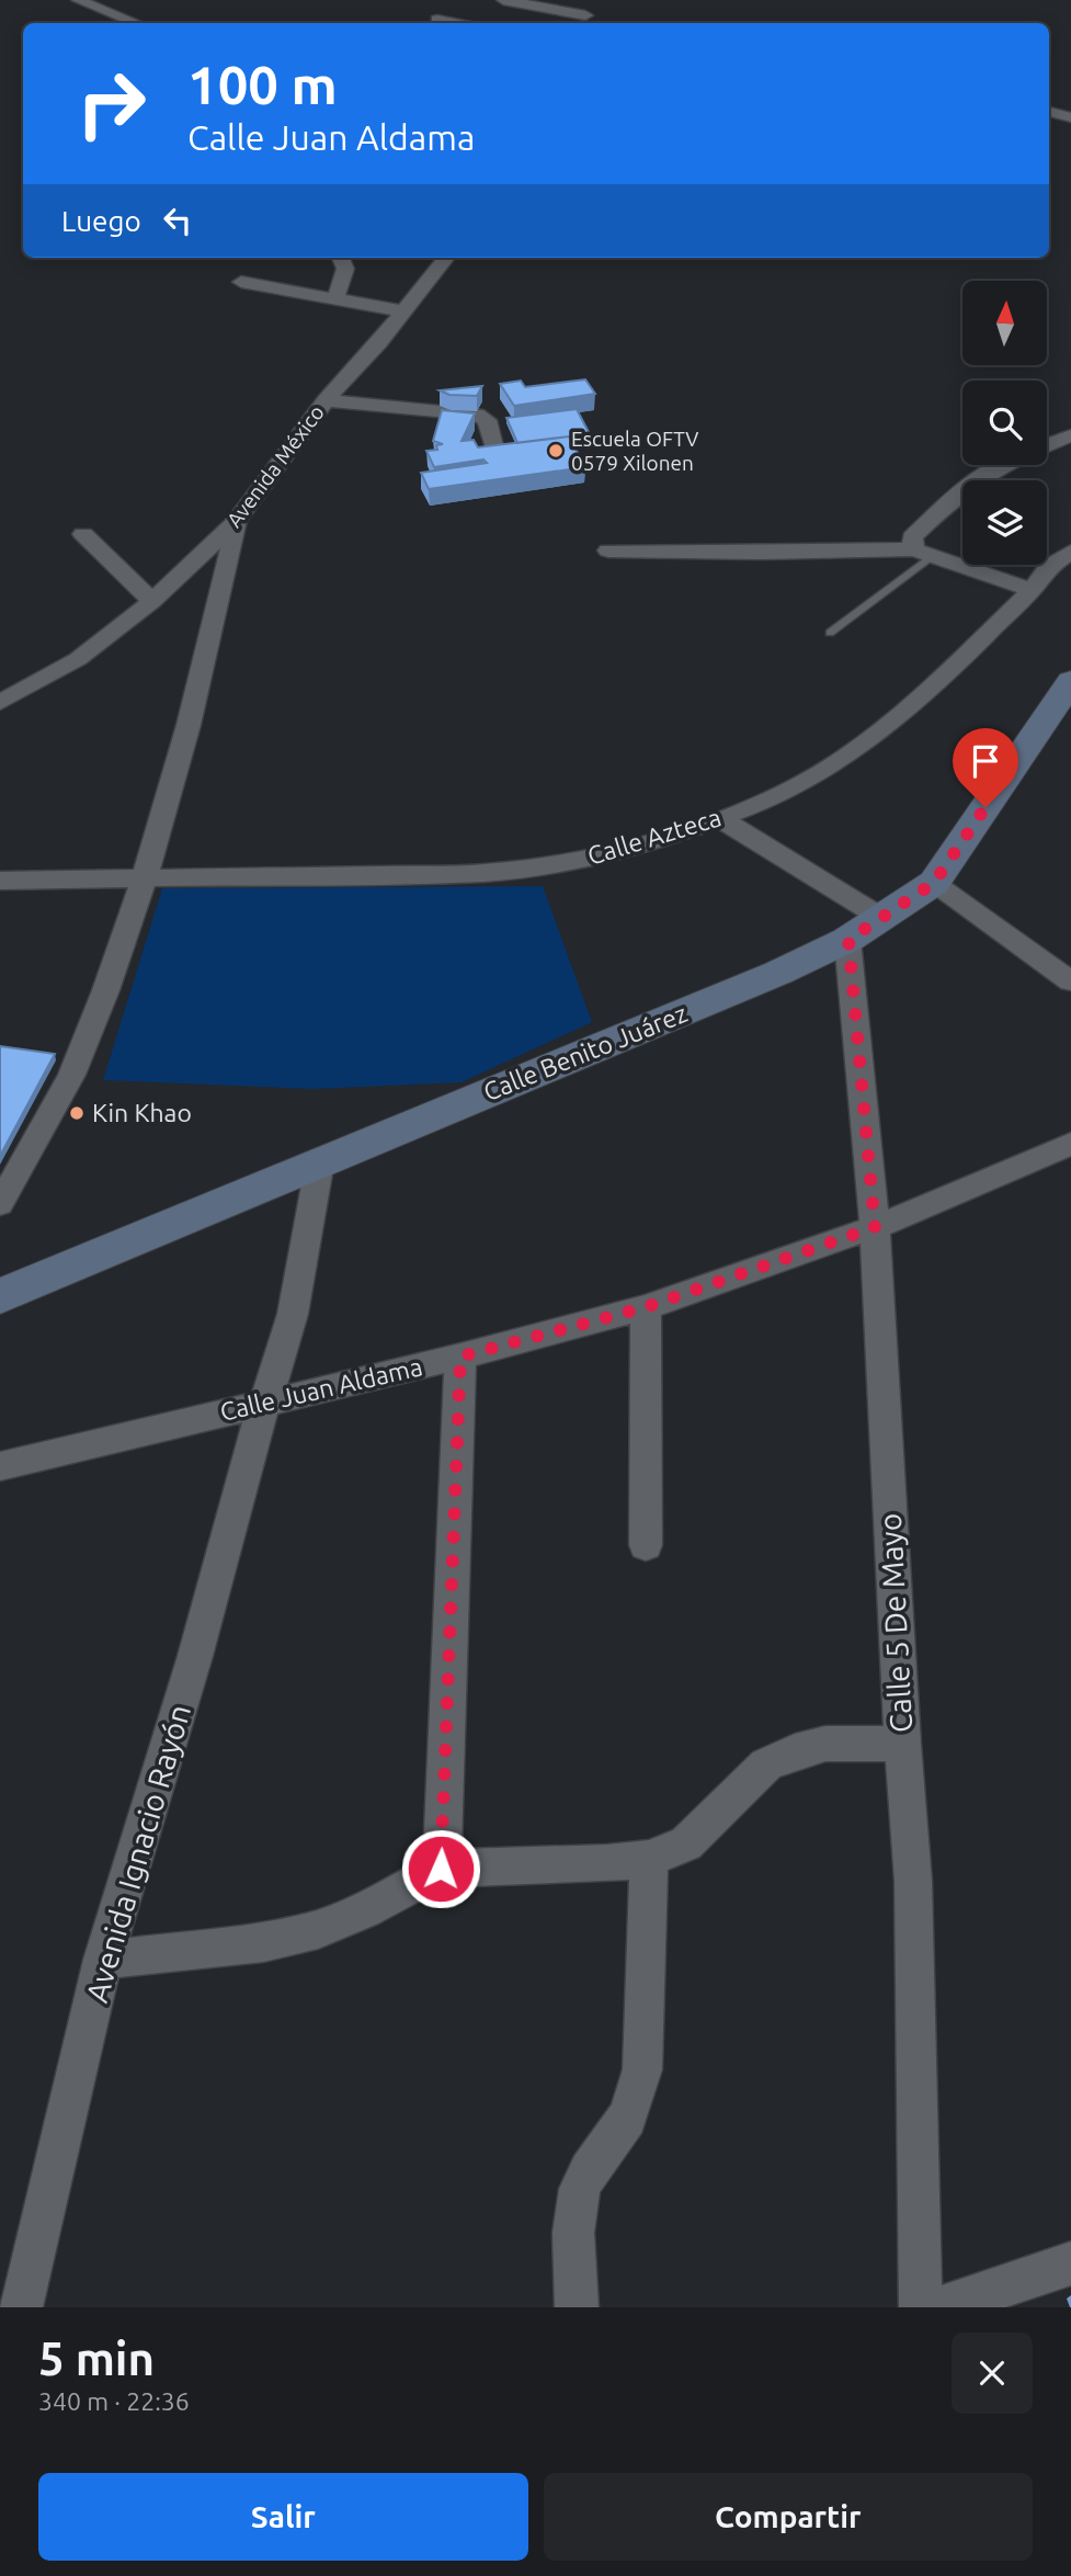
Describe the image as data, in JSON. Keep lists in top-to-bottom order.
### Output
{
  "streets": {
    "main road": ["Calle Benito Juárez"],
    "street": [
      "Avenida México",
      "Calle Azteca",
      "Calle Juan Aldama",
      "Calle 5 De Mayo",
      "Avenida Ignacio Rayón"
    ]
  },
  "crossings": [
    ["Calle Benito Juárez", "Calle 5 De Mayo"],
    ["Calle Benito Juárez", "Avenida Ignacio Rayón"],
    ["Calle Juan Aldama", "Calle 5 De Mayo"],
    ["Calle Juan Aldama", "Avenida Ignacio Rayón"]
  ],
  "places": ["Escuela OFTV 0579 Xilonen", "Kin Khao"],
  "north": "top",
  "page": {
    "turn": ["100 m", "Calle Juan Aldama"],
    "then": "Luego",
    "heading": ["5 min", "340 m · 22:36"],
    "buttons": ["Salir", "Compartir"]
  }
}
